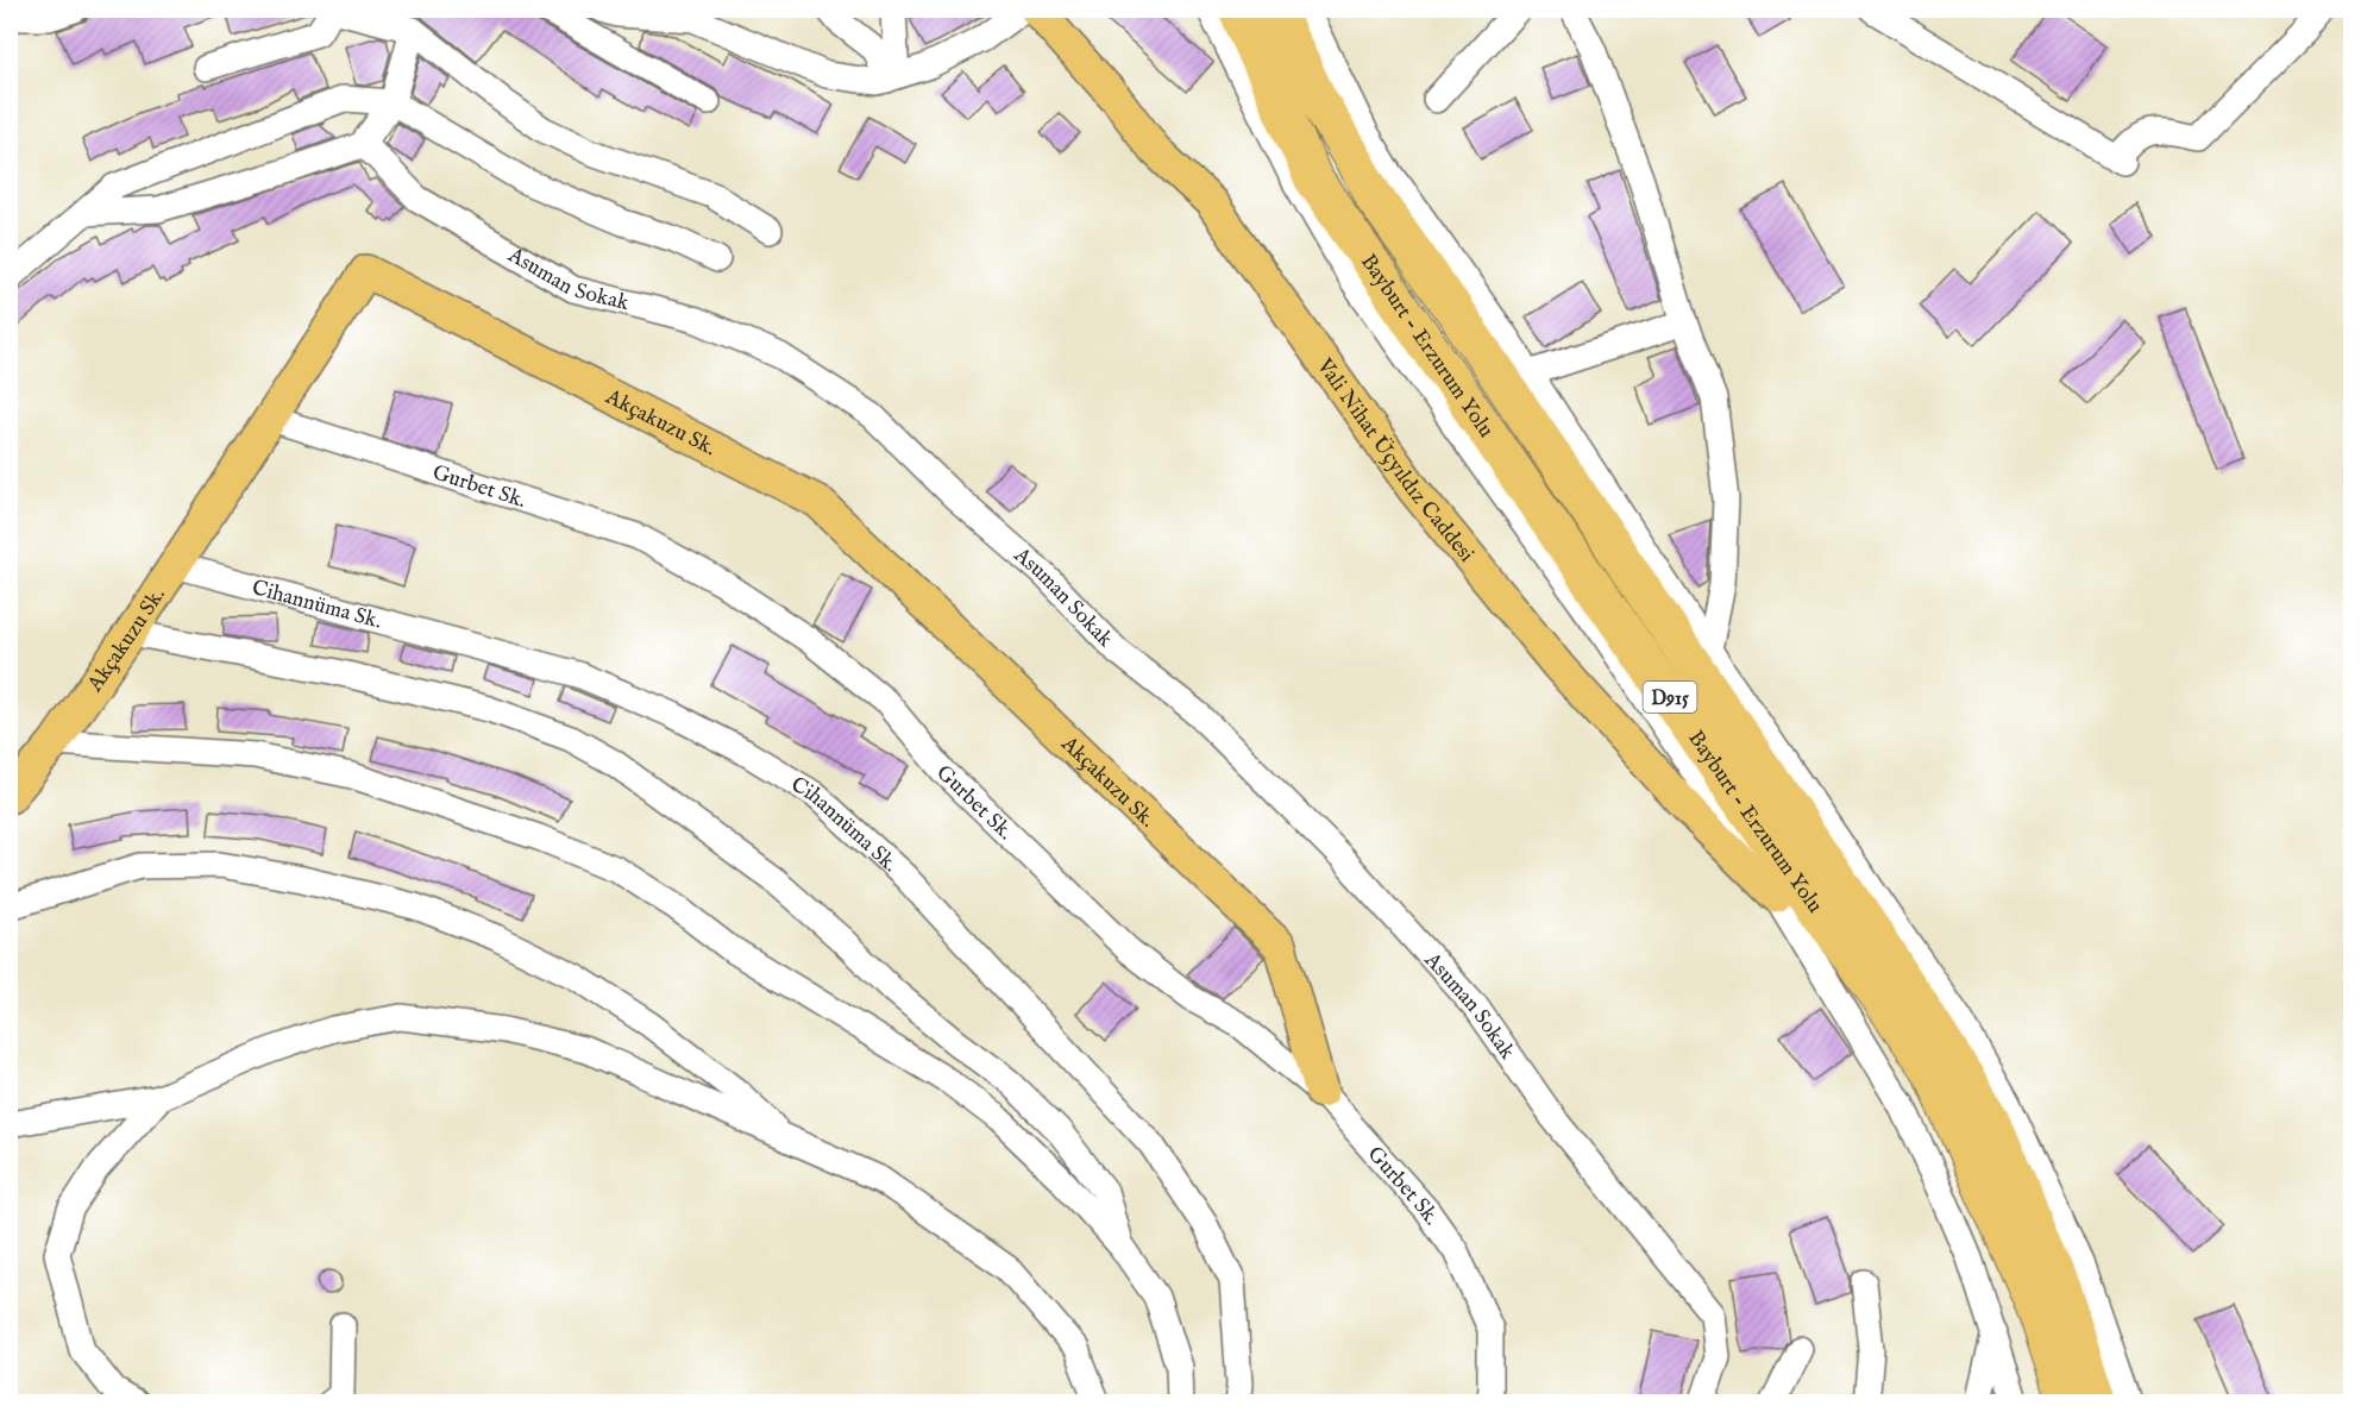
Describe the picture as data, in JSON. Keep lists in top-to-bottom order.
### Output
{
  "streets": {
    "highway": ["Bayburt - Erzurum Yolu", "D915"],
    "main road": ["Akçakuzu Sk.", "Vali Nihat Üçyıldız Caddesi"],
    "street": ["Asuman Sokak", "Gurbet Sk.", "Cihannüma Sk."]
  },
  "crossings": [
    ["Akçakuzu Sk.", "Gurbet Sk."],
    ["Akçakuzu Sk.", "Cihannüma Sk."]
  ]
}
